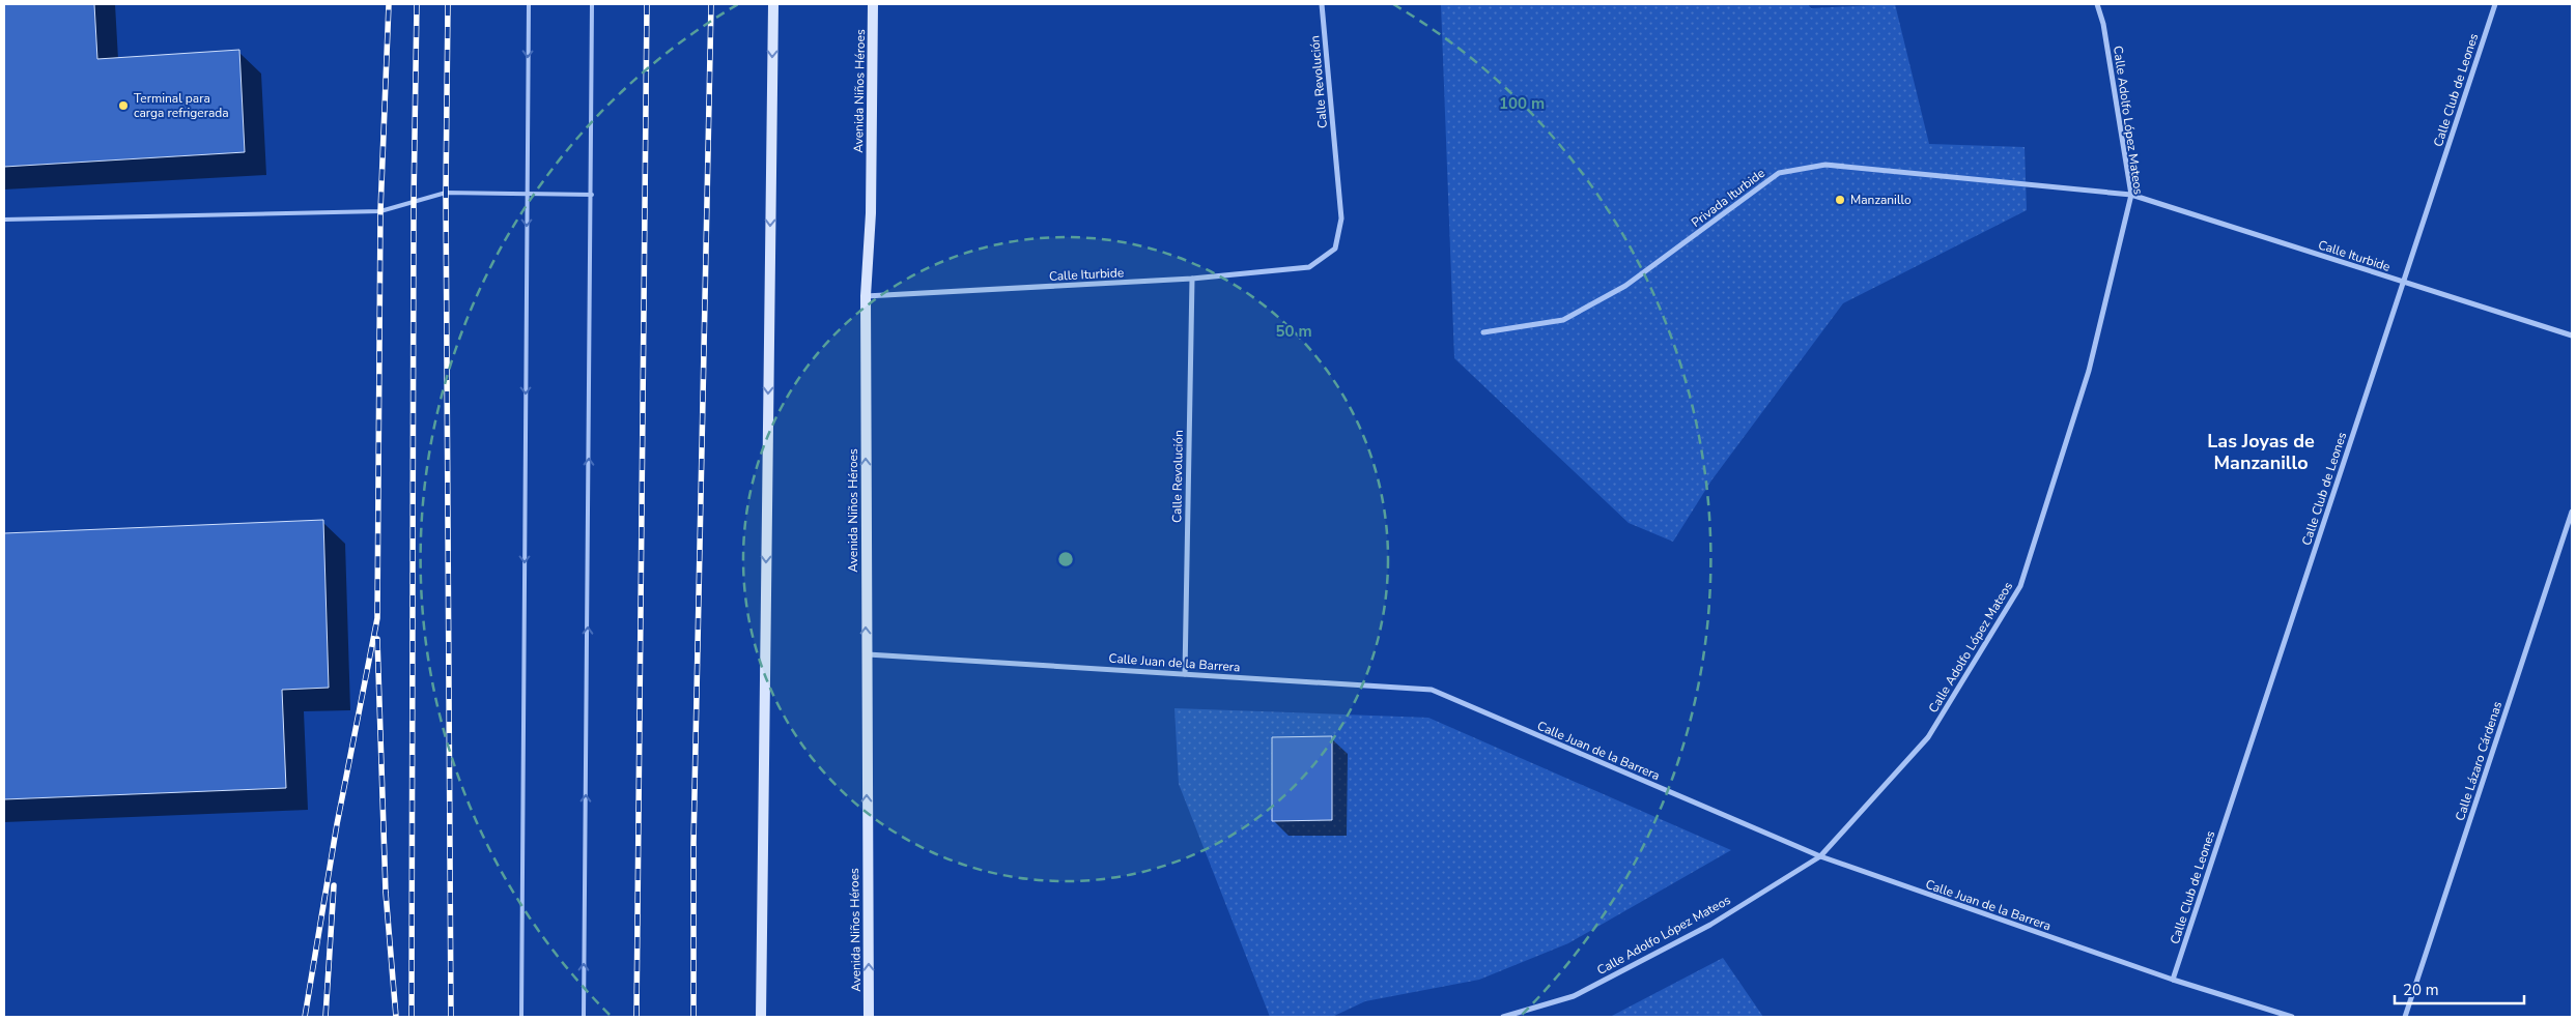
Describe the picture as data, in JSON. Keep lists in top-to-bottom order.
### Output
{
  "streets": {
    "main road": ["Avenida Niños Héroes"],
    "street": [
      "Calle Revolución",
      "Calle Club de Leones",
      "Calle Adolfo López Mateos",
      "Privada Iturbide",
      "Calle Iturbide",
      "Calle Juan de la Barrera",
      "Calle Lázaro Cárdenas"
    ]
  },
  "crossings": [
    ["Calle Revolución", "Calle Iturbide"],
    ["Calle Revolución", "Calle Juan de la Barrera"],
    ["Calle Club de Leones", "Calle Iturbide"],
    ["Calle Club de Leones", "Calle Juan de la Barrera"],
    ["Avenida Niños Héroes", "Calle Iturbide"],
    ["Avenida Niños Héroes", "Calle Juan de la Barrera"],
    ["Calle Adolfo López Mateos", "Privada Iturbide"],
    ["Calle Adolfo López Mateos", "Calle Iturbide"],
    ["Calle Adolfo López Mateos", "Calle Juan de la Barrera"],
    ["Privada Iturbide", "Calle Iturbide"]
  ],
  "one_way": ["Avenida Niños Héroes"],
  "districts": ["Las Joyas de Manzanillo"],
  "places": ["Terminal para carga refrigerada", "Manzanillo"],
  "scale_bar": "20 m",
  "rings": ["100 m", "50 m"]
}
